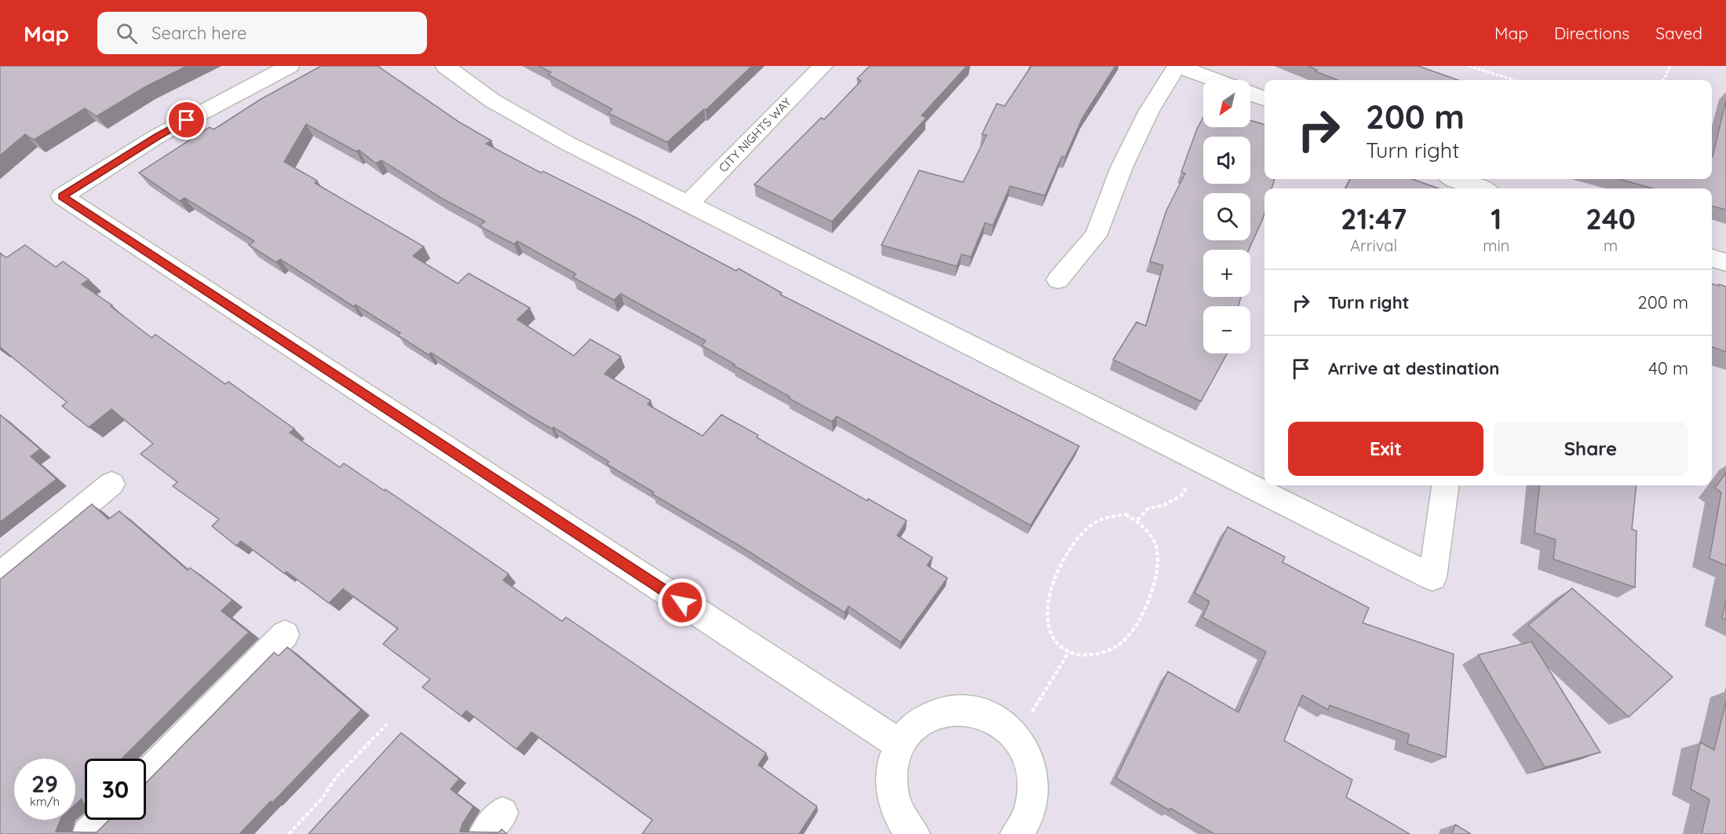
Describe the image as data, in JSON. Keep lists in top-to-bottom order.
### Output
{
  "streets": {
    "street": ["CITY NIGHTS WAY"]
  },
  "north": "bottom left",
  "page": {
    "header": "Map",
    "search": "Search here",
    "nav": ["Map", "Directions", "Saved"],
    "map_buttons": ["+", "−"],
    "turn": ["200 m", "Turn right"],
    "eta": [
      "21:47",
      "Arrival",
      "1",
      "min",
      "240",
      "m"
    ],
    "list": [
      {
        "name": "Turn right",
        "value": "200 m"
      },
      {
        "name": "Arrive at destination",
        "value": "40 m"
      }
    ],
    "buttons": ["Exit", "Share"],
    "speed": "29 km/h",
    "limit": "30"
  }
}
